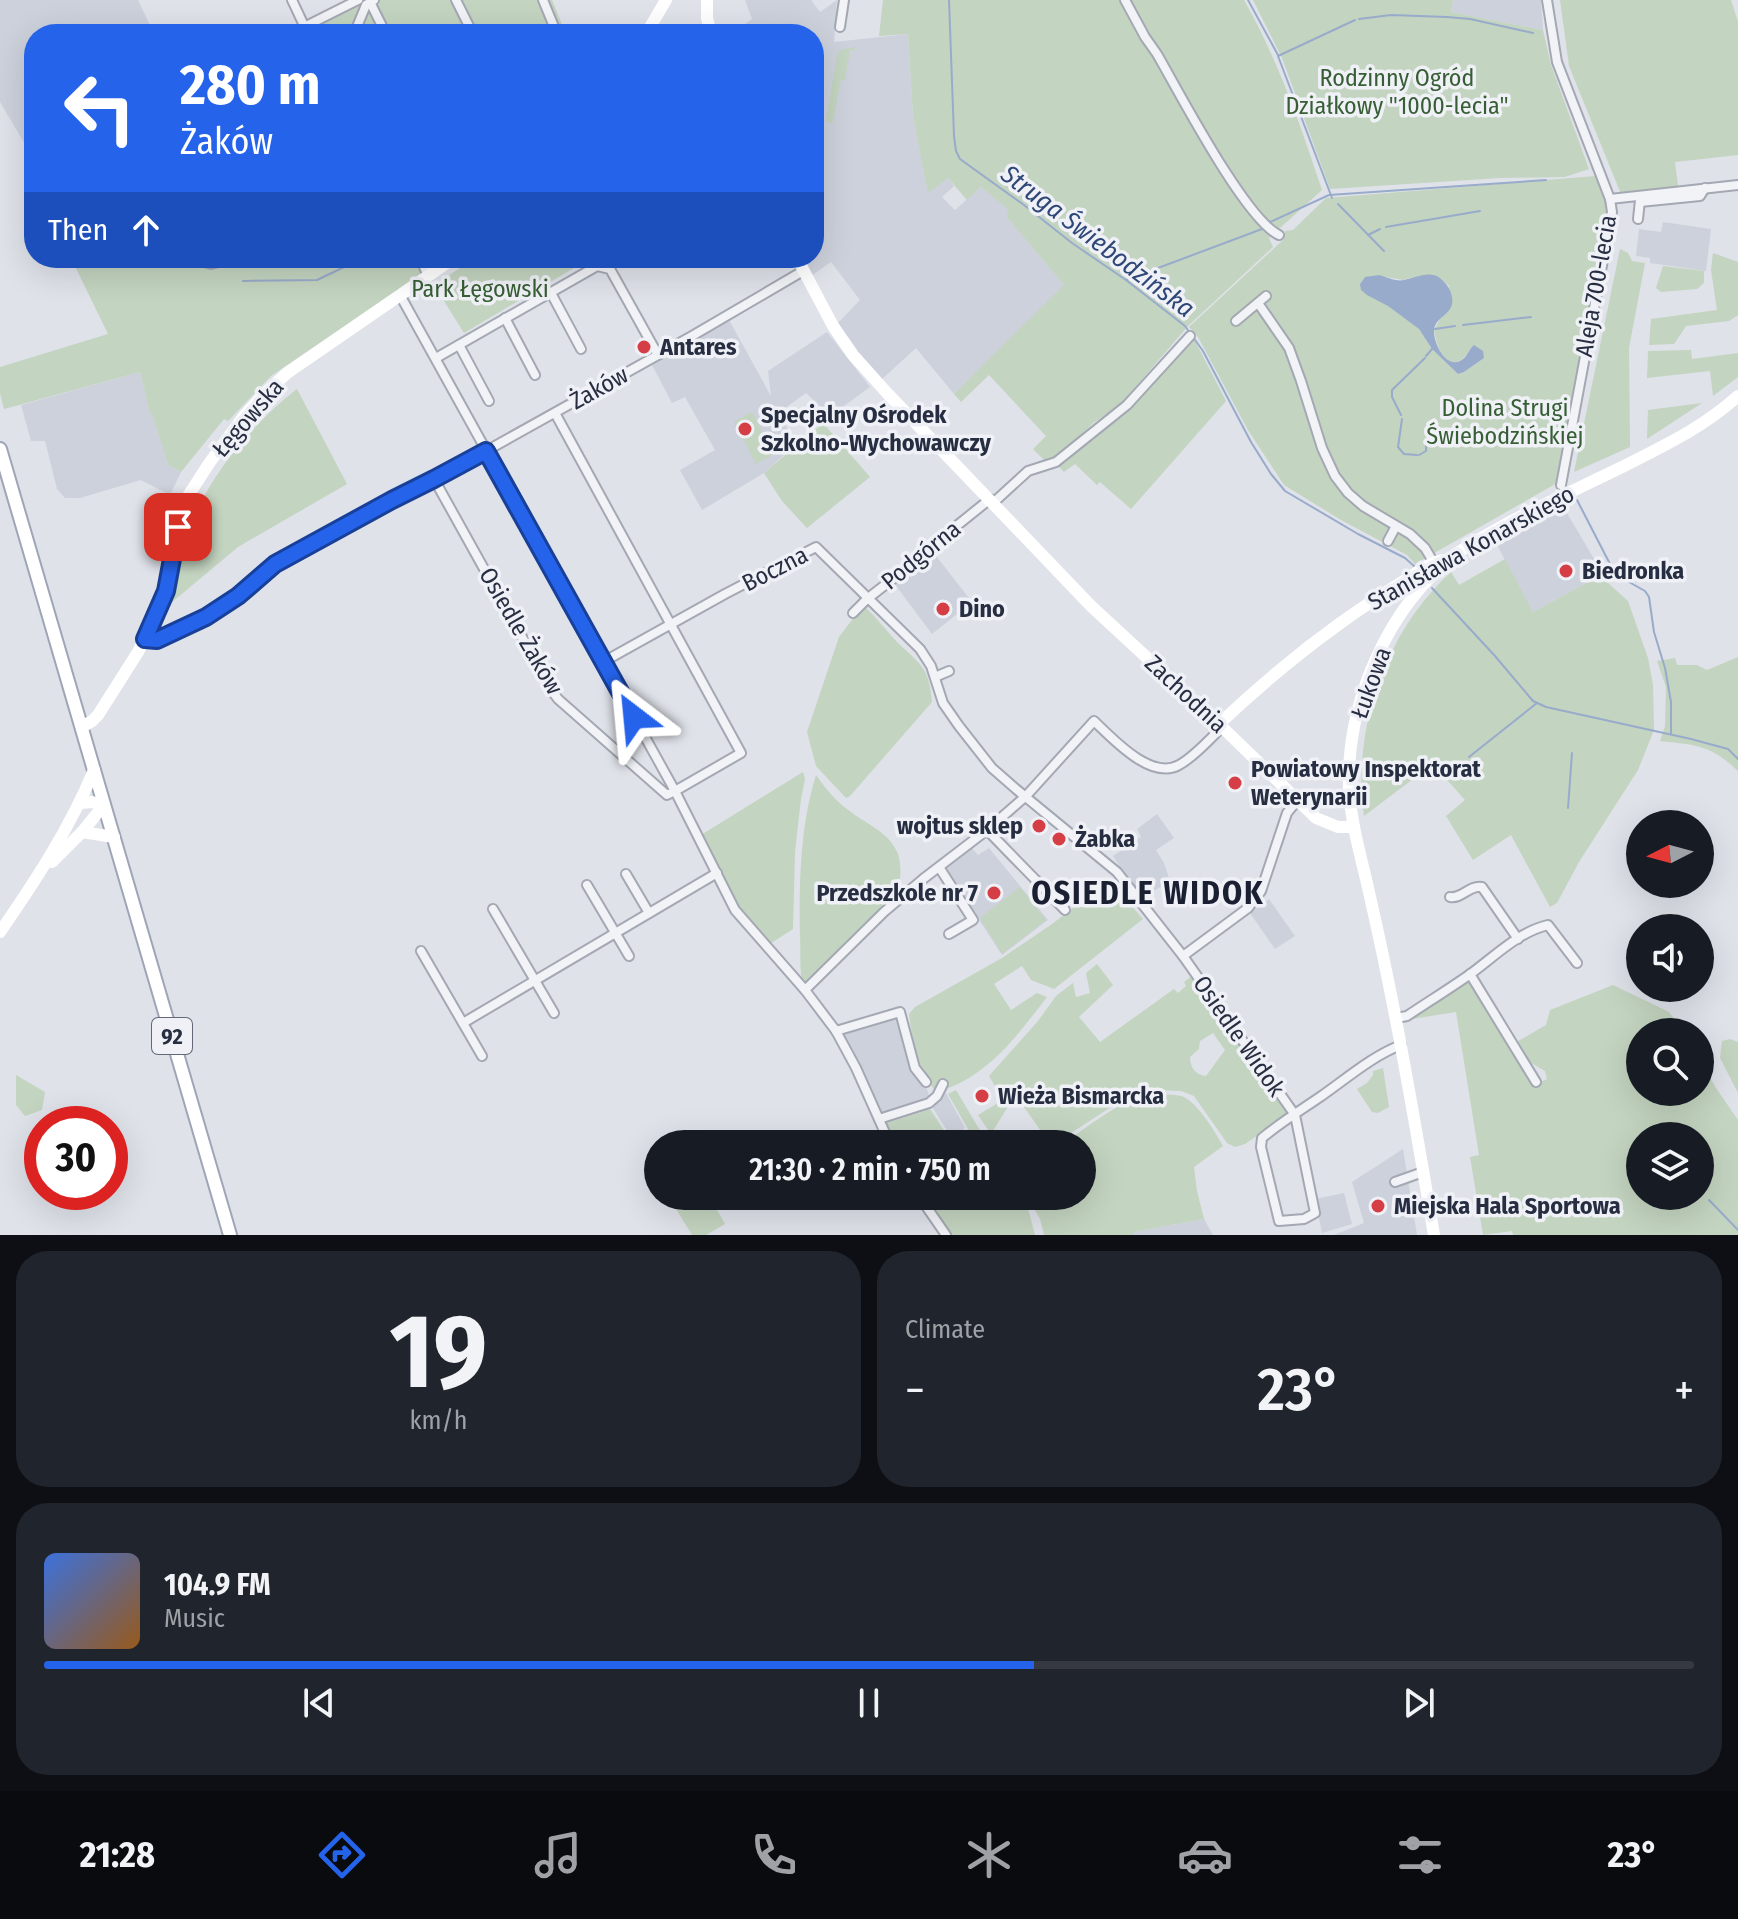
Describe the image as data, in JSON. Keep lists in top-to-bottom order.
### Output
{
  "streets": {
    "street": [
      "Aleja 700-lecia",
      "Żaków",
      "Łęgowska",
      "Stanisława Konarskiego",
      "Podgórna",
      "Boczna",
      "Osiedle Żaków",
      "Łukowa",
      "Zachodnia",
      "92",
      "Osiedle Widok"
    ]
  },
  "crossings": [
    ["Żaków", "Łęgowska"],
    ["Żaków", "Osiedle Żaków"],
    ["Żaków", "Zachodnia"],
    ["Łęgowska", "92"],
    ["Stanisława Konarskiego", "Łukowa"],
    ["Stanisława Konarskiego", "Zachodnia"],
    ["Podgórna", "Boczna"],
    ["Podgórna", "Zachodnia"],
    ["Podgórna", "Osiedle Widok"],
    ["Boczna", "Osiedle Widok"],
    ["Łukowa", "Zachodnia"],
    ["Zachodnia", "Osiedle Widok"]
  ],
  "districts": ["OSIEDLE WIDOK"],
  "water": ["Struga Świebodzińska"],
  "parks": ["Rodzinny Ogród Działkowy \"1000-lecia\"", "Park Łęgowski", "Dolina Strugi Świebodzińskiej"],
  "places": [
    "Antares",
    "Specjalny Ośrodek Szkolno-Wychowawczy",
    "Biedronka",
    "Dino",
    "Powiatowy Inspektorat Weterynarii",
    "wojtus sklep",
    "Żabka",
    "Przedszkole nr 7",
    "Wieża Bismarcka",
    "Miejska Hala Sportowa"
  ],
  "north": "left",
  "page": {
    "turn": ["280 m", "Żaków"],
    "then": "Then",
    "limit": "30",
    "trip": "21:30 · 2 min · 750 m",
    "tile": [
      ["19", "km/h"],
      "Climate"
    ],
    "heat": ["−", "23°", "+"],
    "song": ["104.9 FM", "Music"],
    "tabs": ["21:28", "23°"]
  }
}
